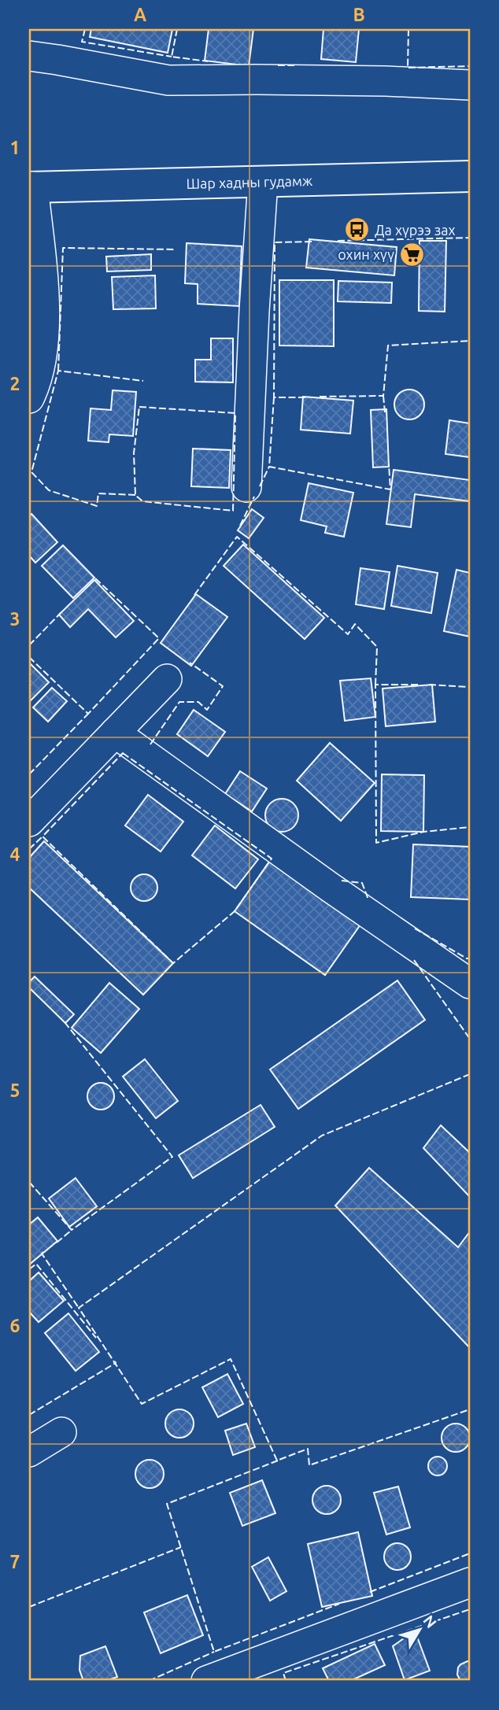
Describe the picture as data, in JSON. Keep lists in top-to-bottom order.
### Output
{
  "streets": {
    "main road": ["Шар хадны гудамж"]
  },
  "places": {
    "bus stop": ["Да хүрээ зах"],
    "supermarket": ["охин хүү"]
  },
  "north": "top right",
  "grid": {
    "columns": ["A", "B"],
    "rows": [
      "1",
      "2",
      "3",
      "4",
      "5",
      "6",
      "7"
    ]
  }
}
